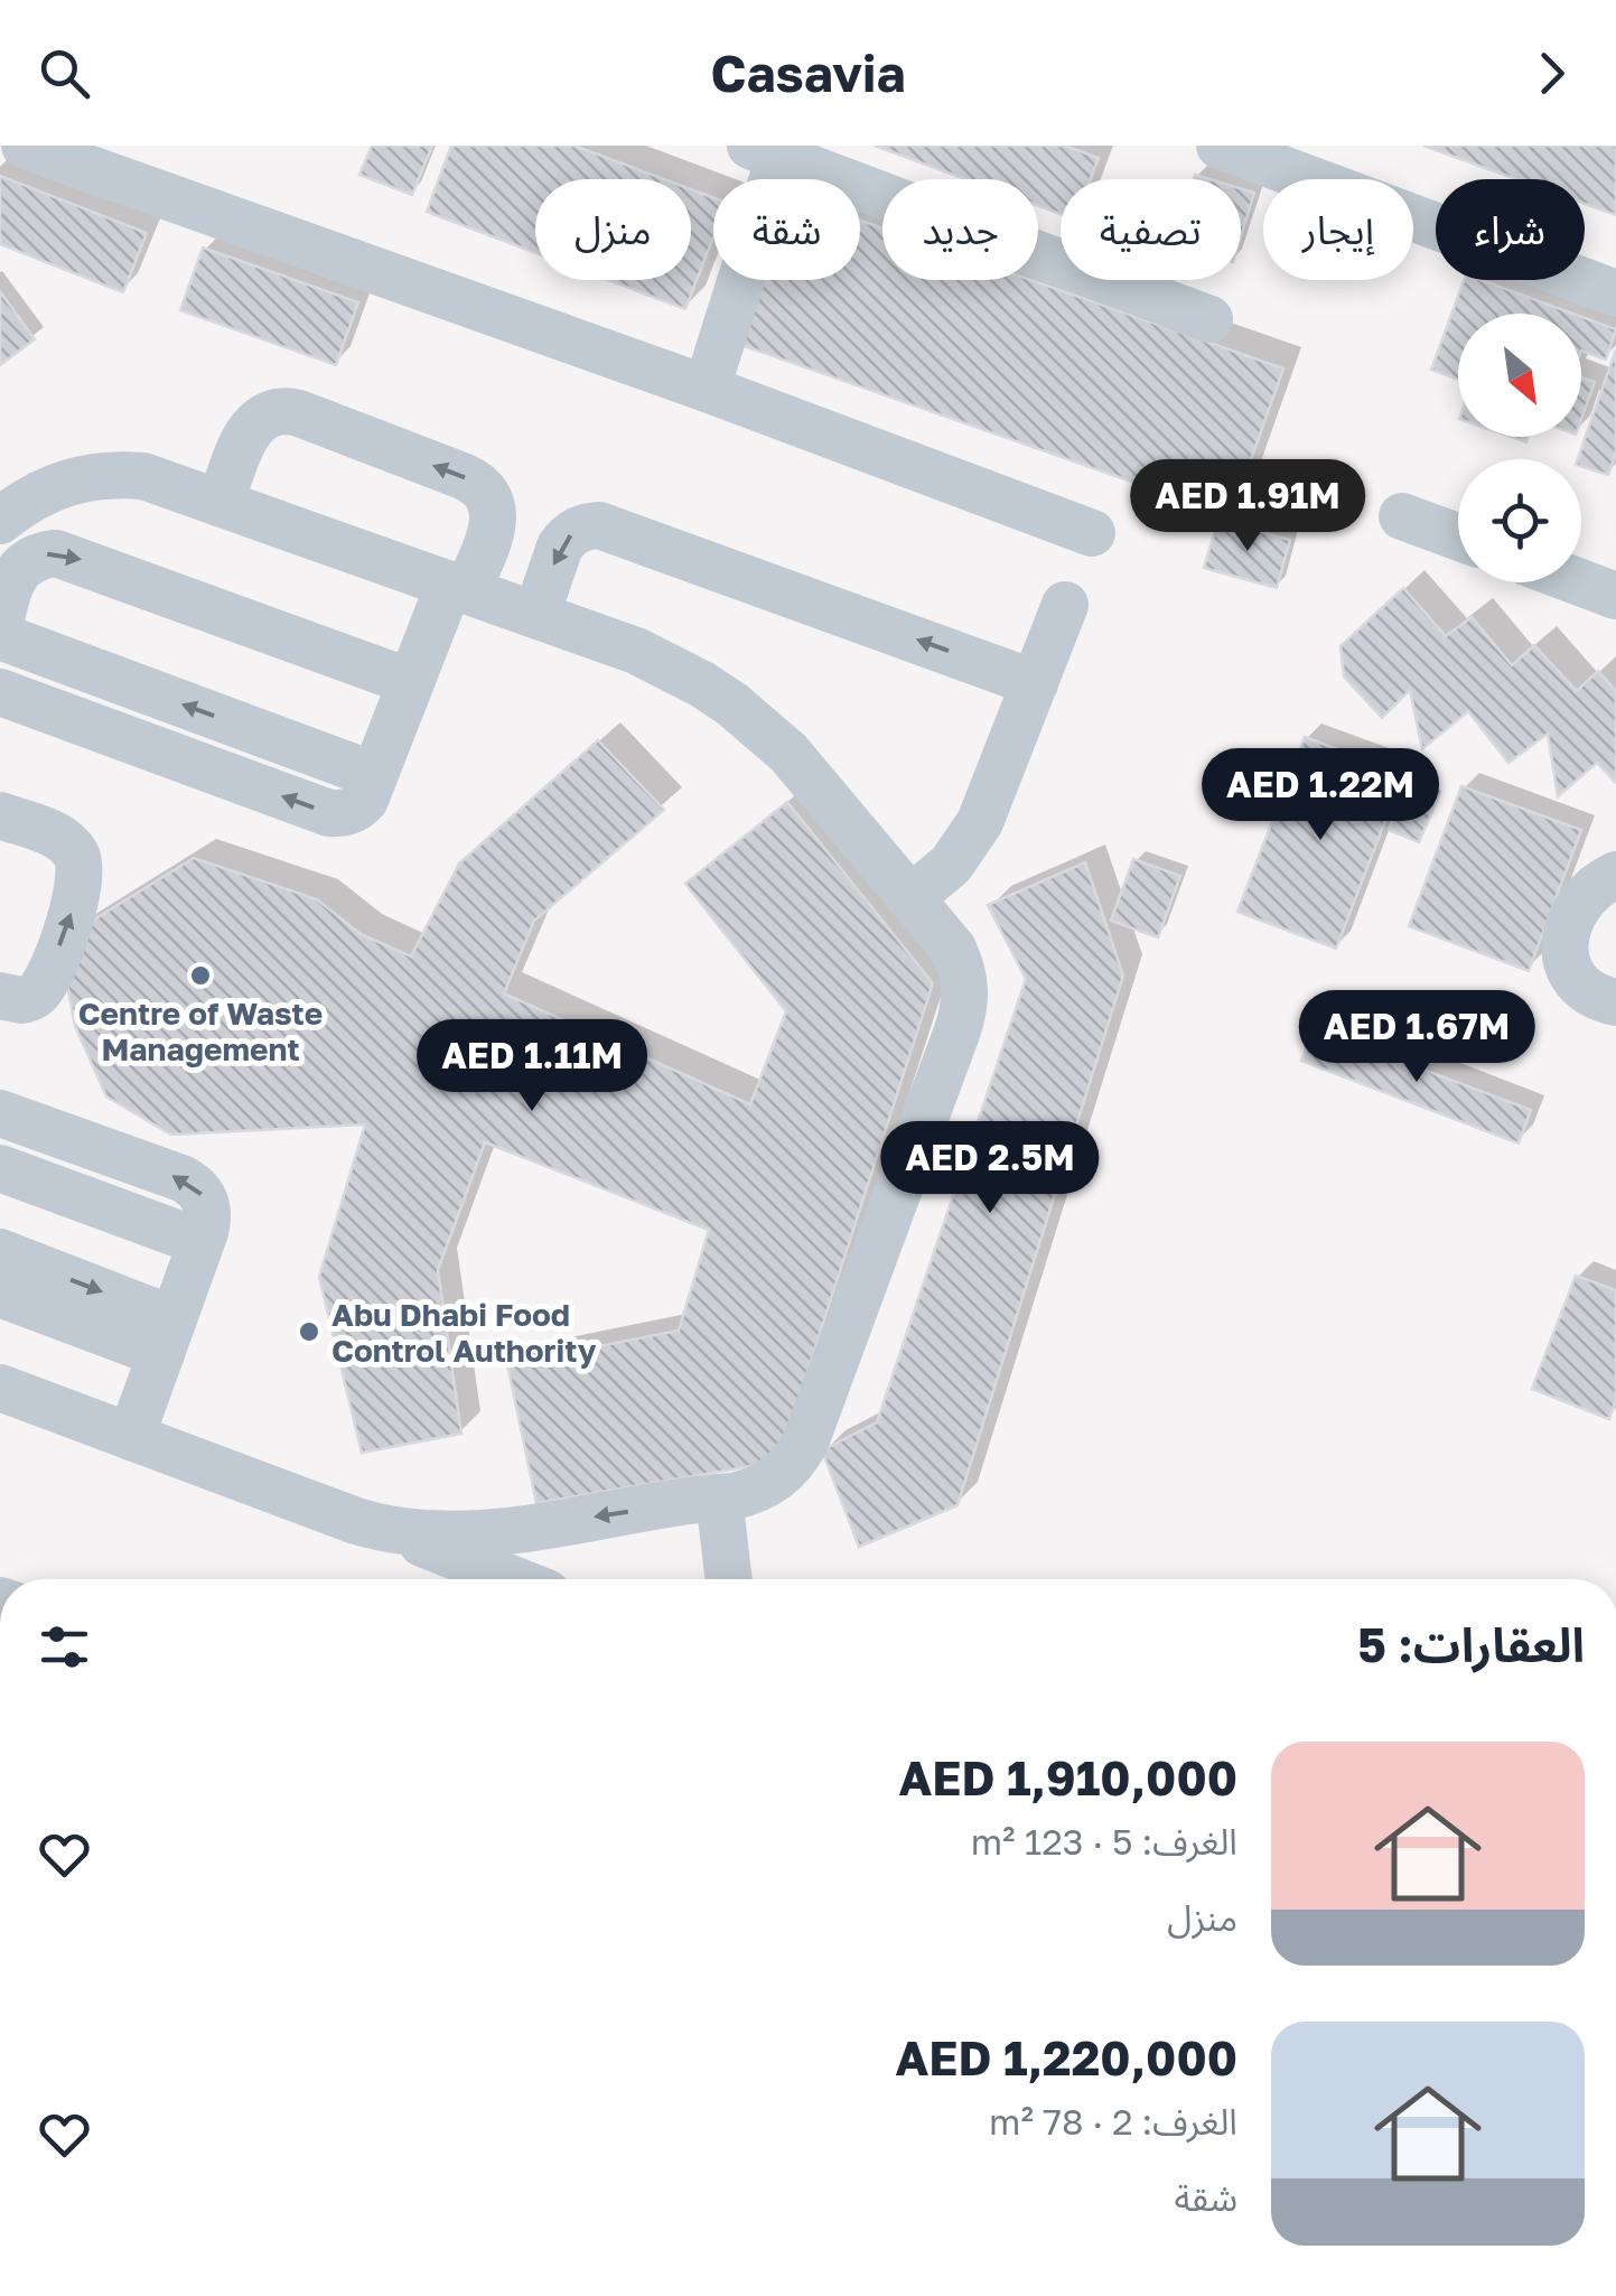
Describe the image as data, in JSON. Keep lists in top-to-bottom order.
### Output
{
  "places": ["Centre of Waste Management", "Abu Dhabi Food Control Authority"],
  "north": "bottom right",
  "page": {
    "header": "Casavia",
    "chip": [
      "شراء",
      "إيجار",
      "تصفية",
      "جديد",
      "شقة",
      "منزل"
    ],
    "price": [
      "AED 1.91M",
      "AED 1.22M",
      "AED 1.67M",
      "AED 1.11M",
      "AED 2.5M"
    ],
    "heading": "العقارات: 5",
    "list": [
      {
        "name": "AED 1,910,000",
        "note": "الغرف: 5 · 123 m² · منزل"
      },
      {
        "name": "AED 1,220,000",
        "note": "الغرف: 2 · 78 m² · شقة"
      }
    ]
  }
}
